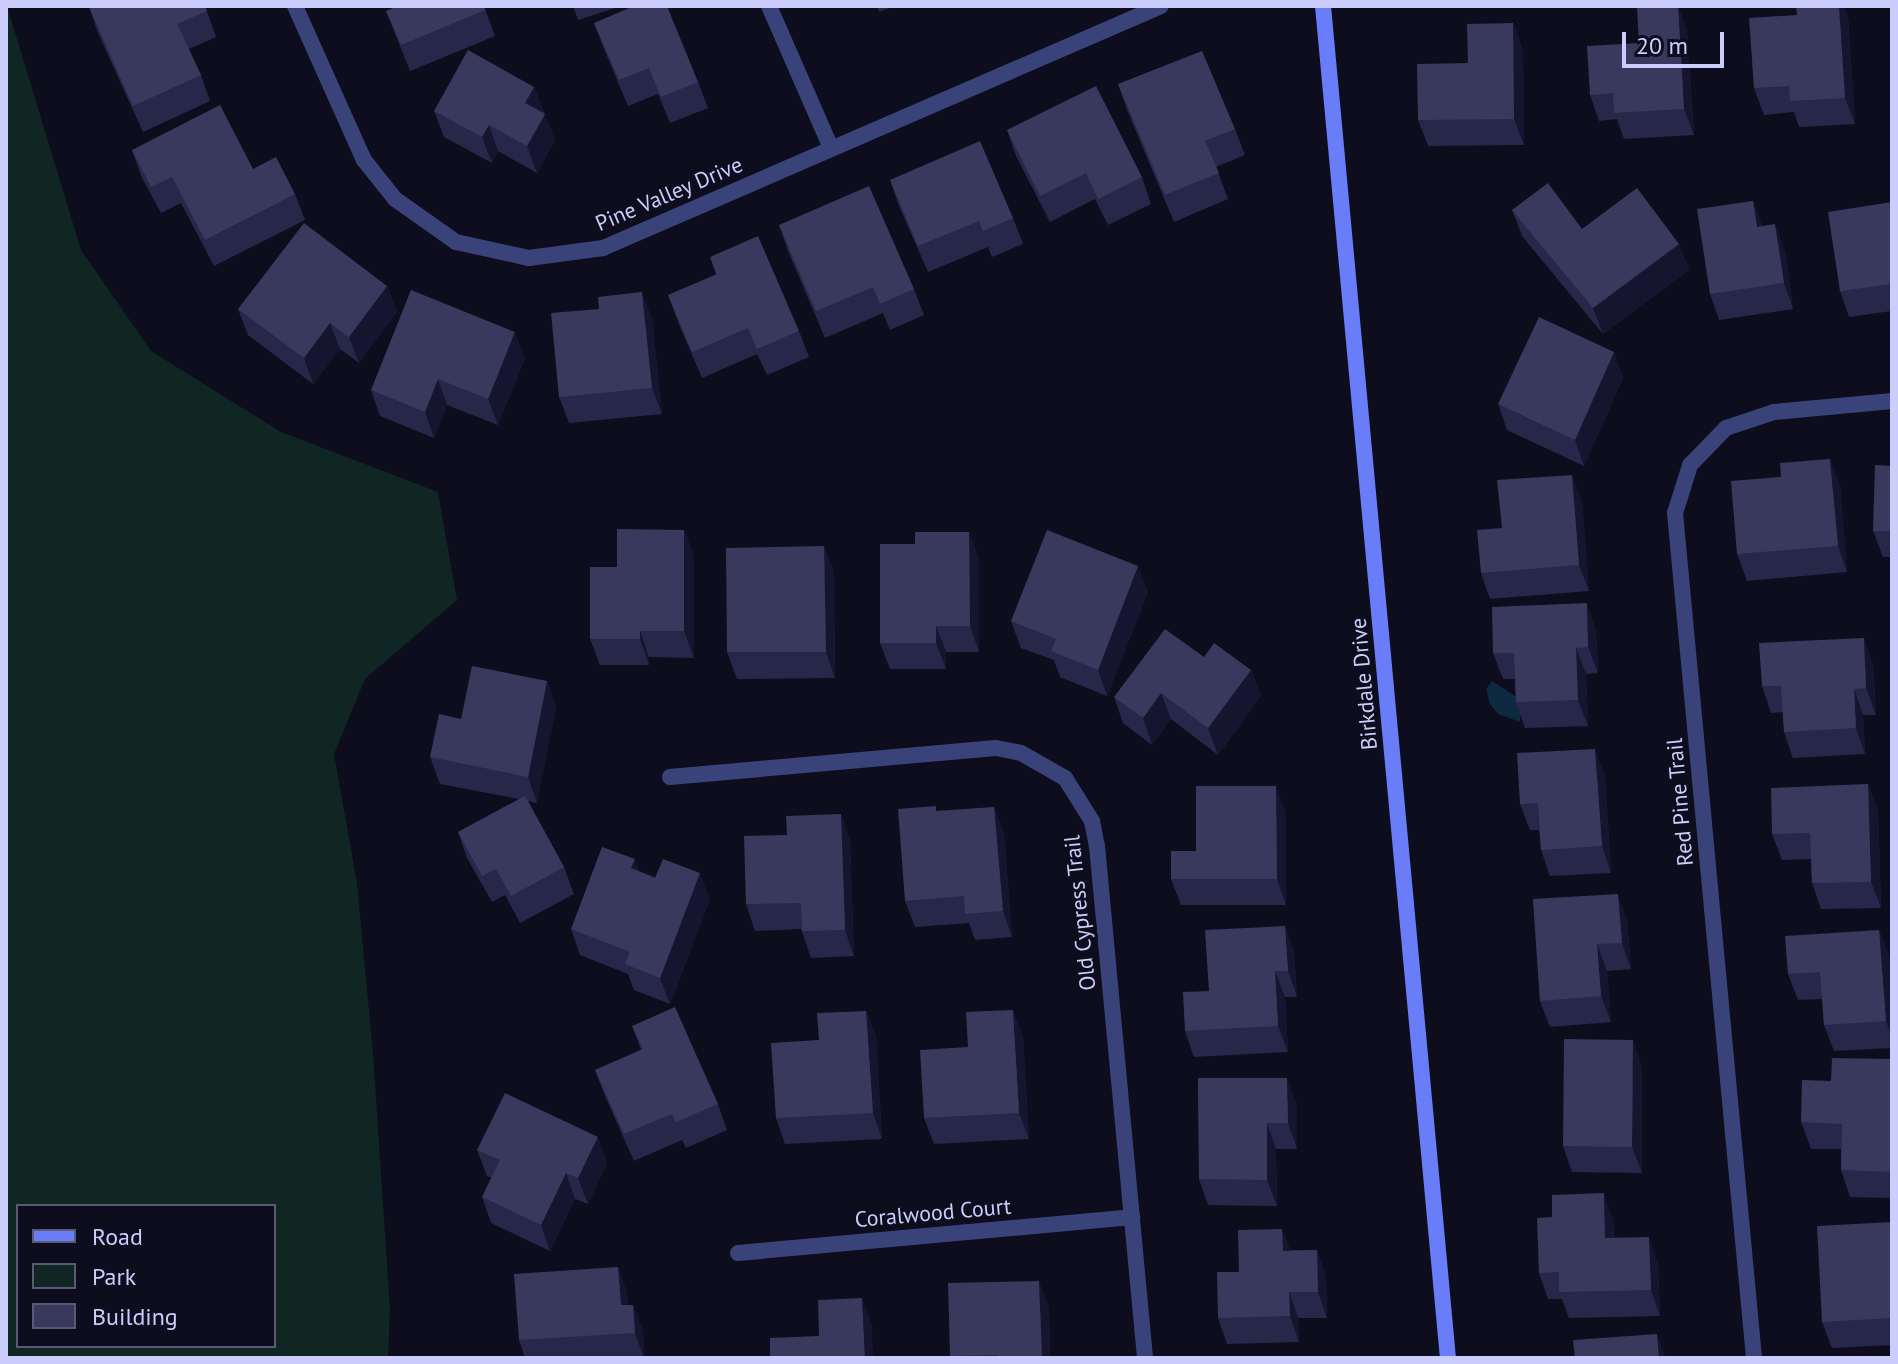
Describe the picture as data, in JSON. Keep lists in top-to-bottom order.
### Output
{
  "streets": {
    "street": [
      "Pine Valley Drive",
      "Birkdale Drive",
      "Red Pine Trail",
      "Old Cypress Trail",
      "Coralwood Court"
    ]
  },
  "crossings": [
    ["Old Cypress Trail", "Coralwood Court"]
  ],
  "legend": ["Road", "Park", "Building"],
  "scale_bar": "20 m"
}
